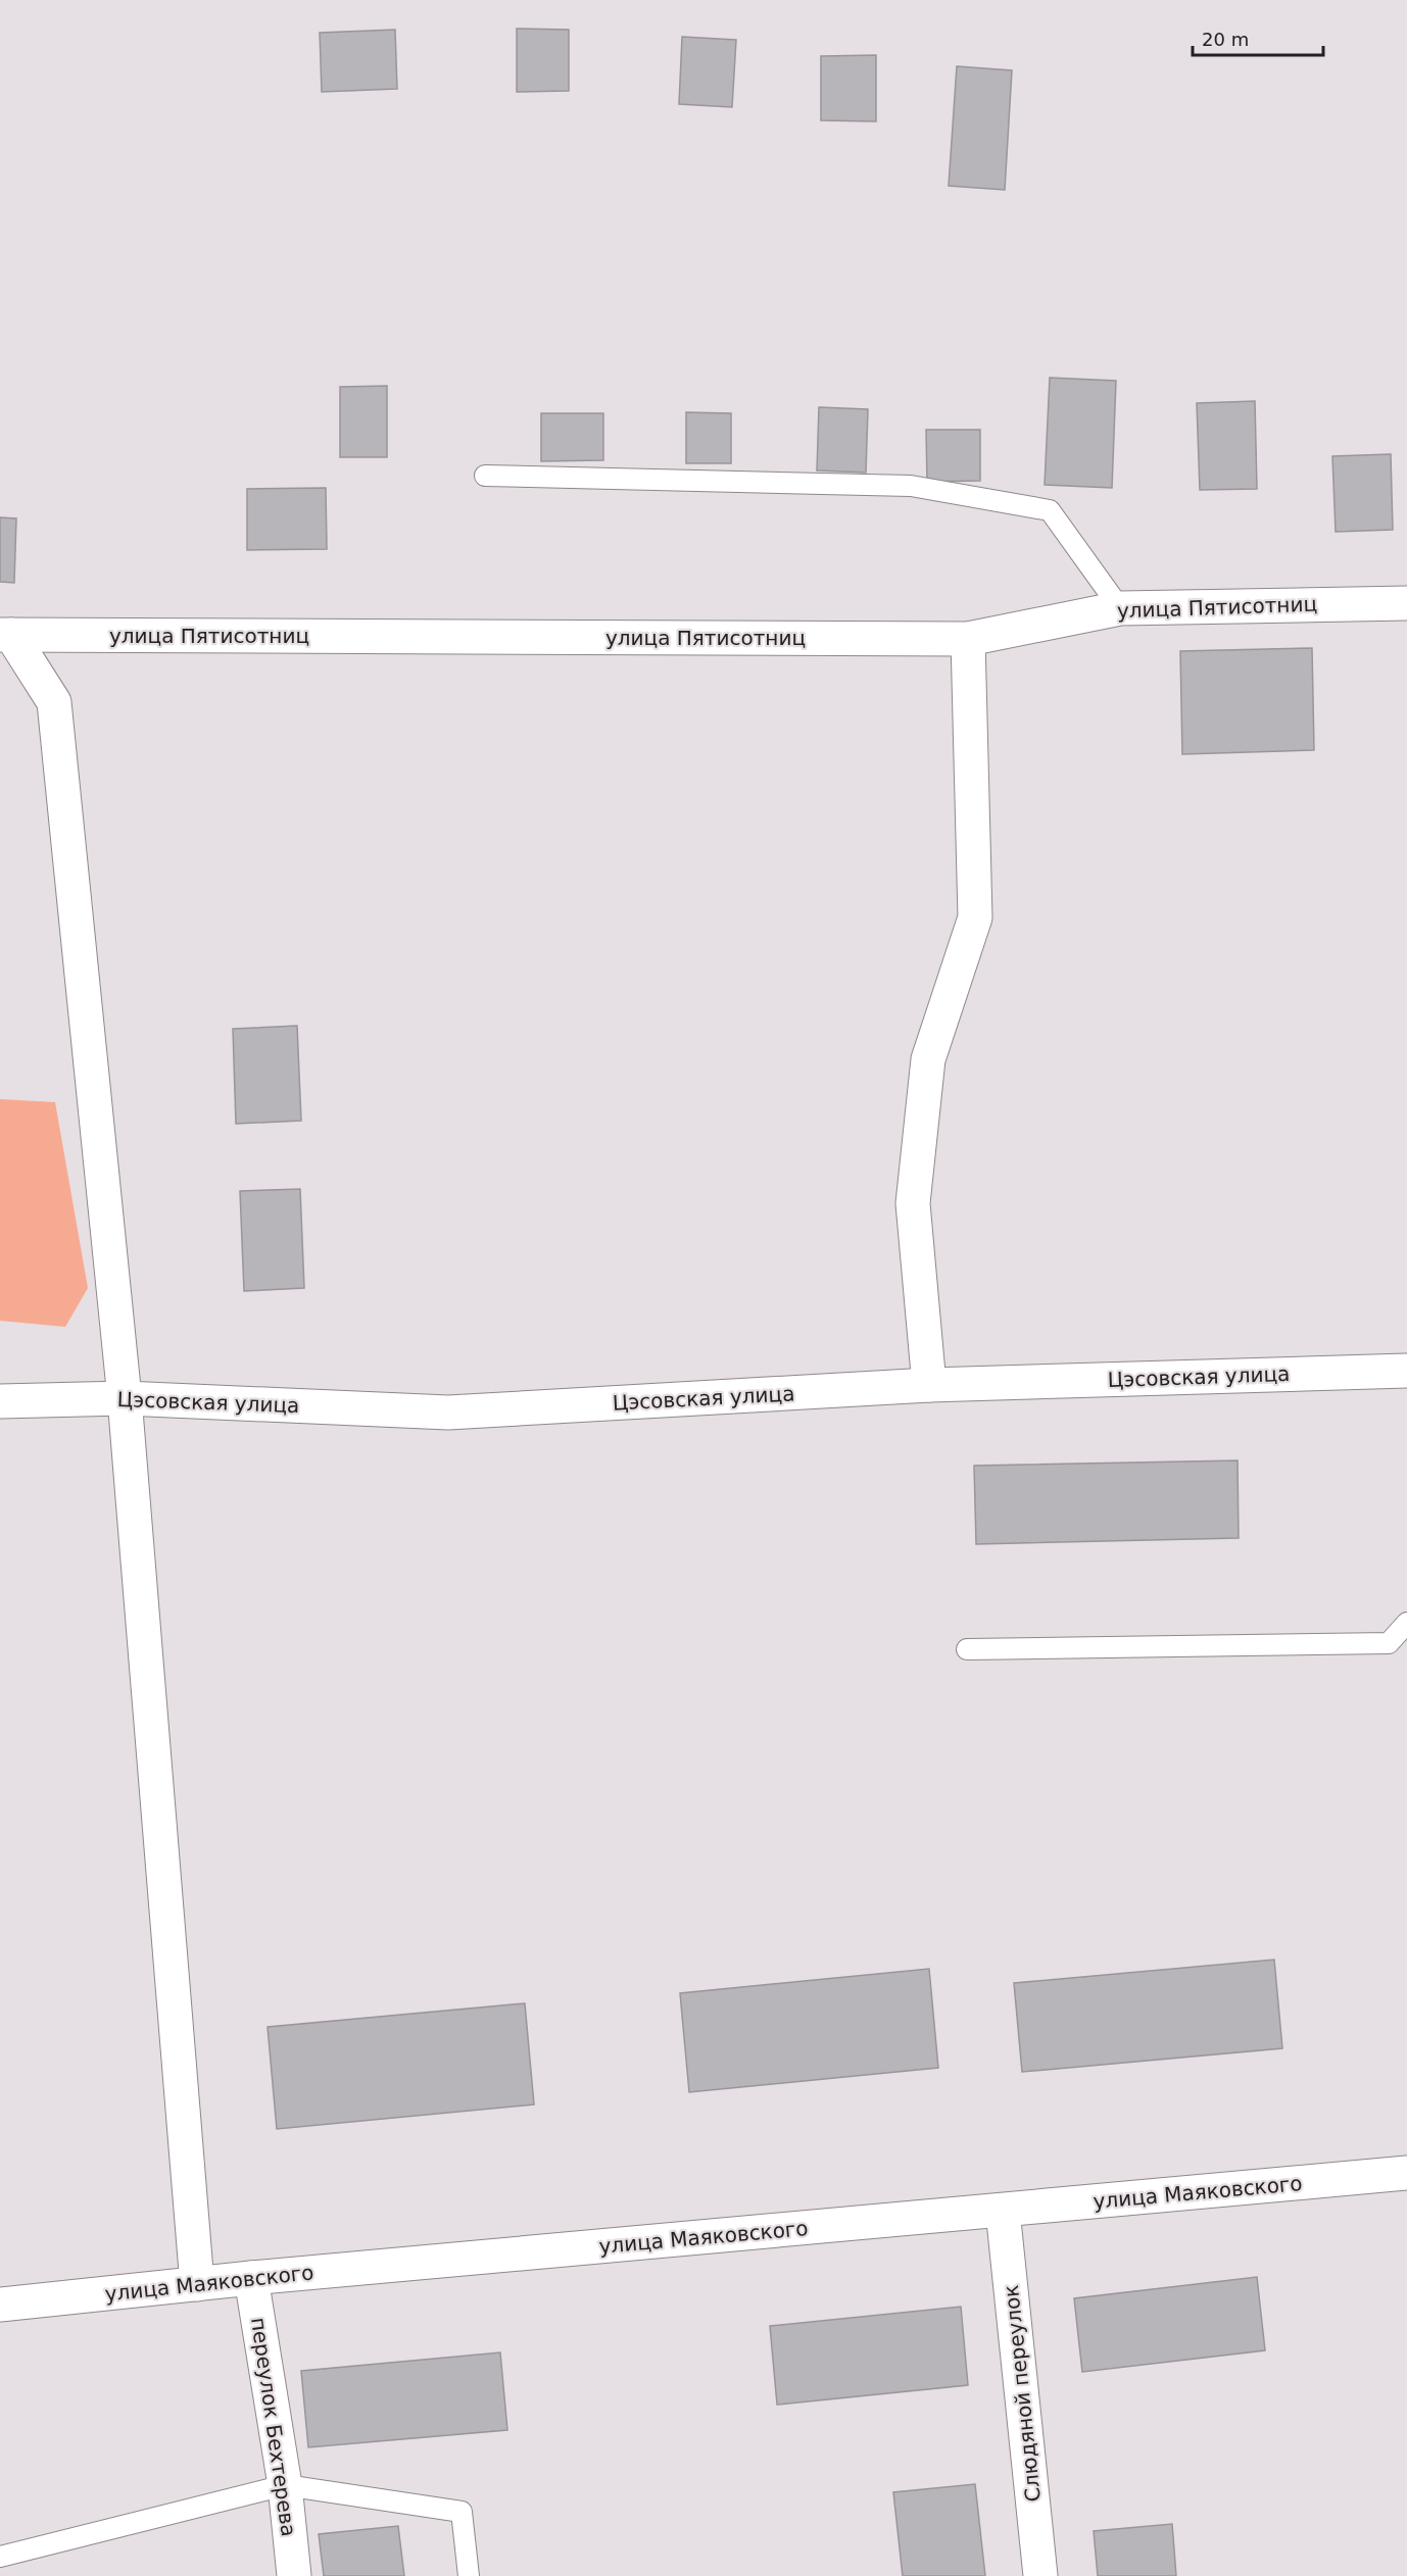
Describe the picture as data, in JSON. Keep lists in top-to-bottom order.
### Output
{
  "streets": {
    "street": [
      "улица Пятисотниц",
      "Цэсовская улица",
      "улица Маяковского",
      "Слюдяной переулок",
      "переулок Бехтерева"
    ]
  },
  "crossings": [
    ["улица Маяковского", "Слюдяной переулок"],
    ["улица Маяковского", "переулок Бехтерева"]
  ],
  "scale_bar": "20 m"
}
